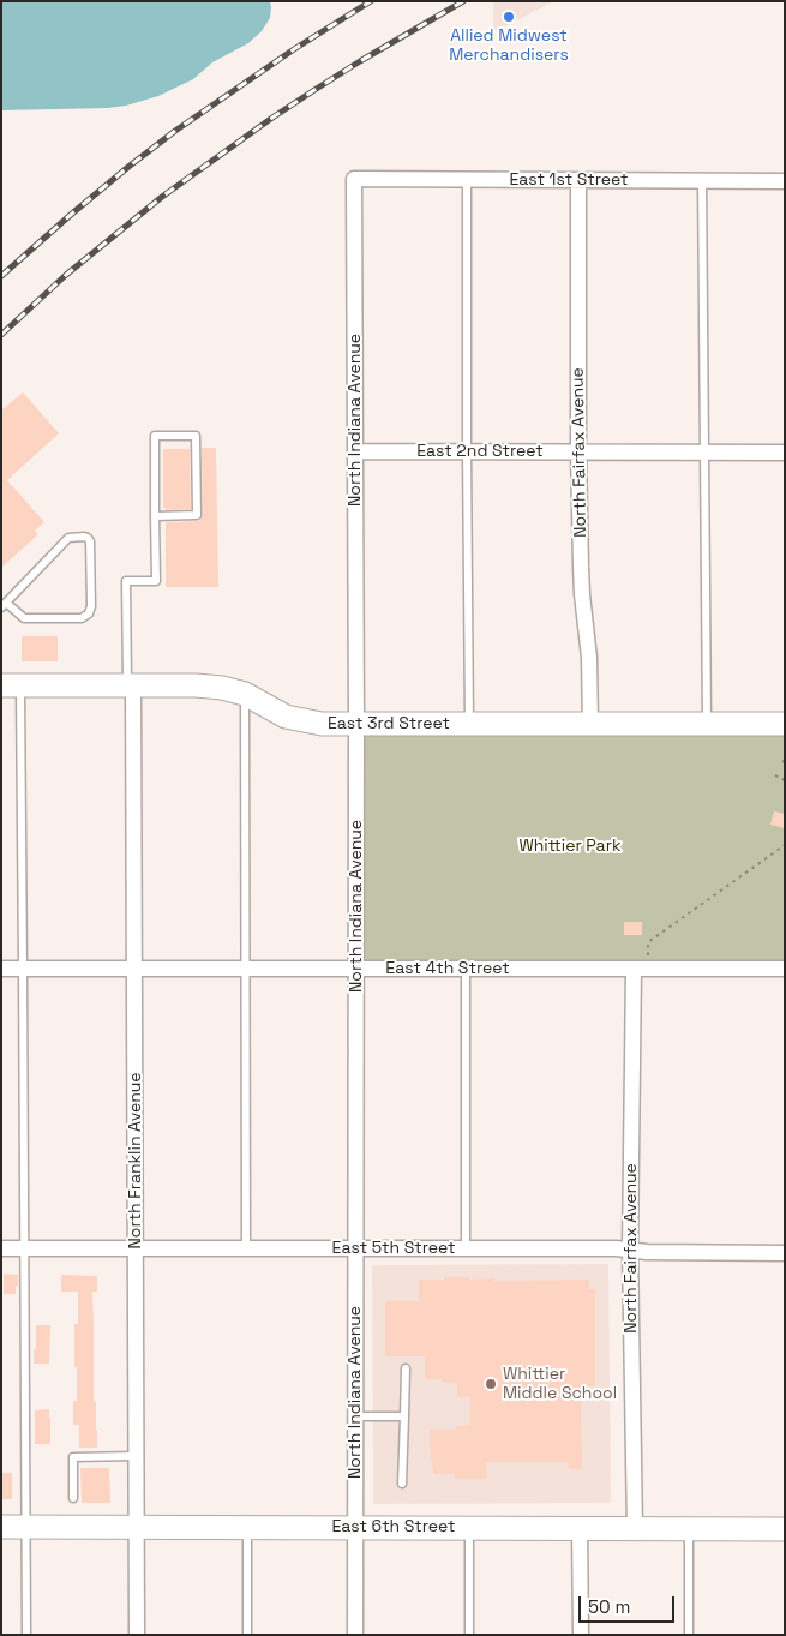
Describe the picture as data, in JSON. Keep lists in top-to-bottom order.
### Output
{
  "streets": {
    "street": [
      "East 1st Street",
      "North Indiana Avenue",
      "East 2nd Street",
      "North Fairfax Avenue",
      "East 3rd Street",
      "East 4th Street",
      "North Franklin Avenue",
      "East 5th Street",
      "East 6th Street"
    ]
  },
  "crossings": [
    ["East 1st Street", "North Indiana Avenue"],
    ["East 1st Street", "North Fairfax Avenue"],
    ["North Indiana Avenue", "East 2nd Street"],
    ["North Indiana Avenue", "East 3rd Street"],
    ["North Indiana Avenue", "East 4th Street"],
    ["North Indiana Avenue", "East 5th Street"],
    ["North Indiana Avenue", "East 6th Street"],
    ["East 2nd Street", "North Fairfax Avenue"],
    ["North Fairfax Avenue", "East 3rd Street"],
    ["North Fairfax Avenue", "East 4th Street"],
    ["North Fairfax Avenue", "East 5th Street"],
    ["North Fairfax Avenue", "East 6th Street"],
    ["East 3rd Street", "North Franklin Avenue"],
    ["East 4th Street", "North Franklin Avenue"],
    ["North Franklin Avenue", "East 5th Street"],
    ["North Franklin Avenue", "East 6th Street"]
  ],
  "parks": ["Whittier Park"],
  "places": ["Allied Midwest Merchandisers", "Whittier Middle School"],
  "scale_bar": "50 m"
}
